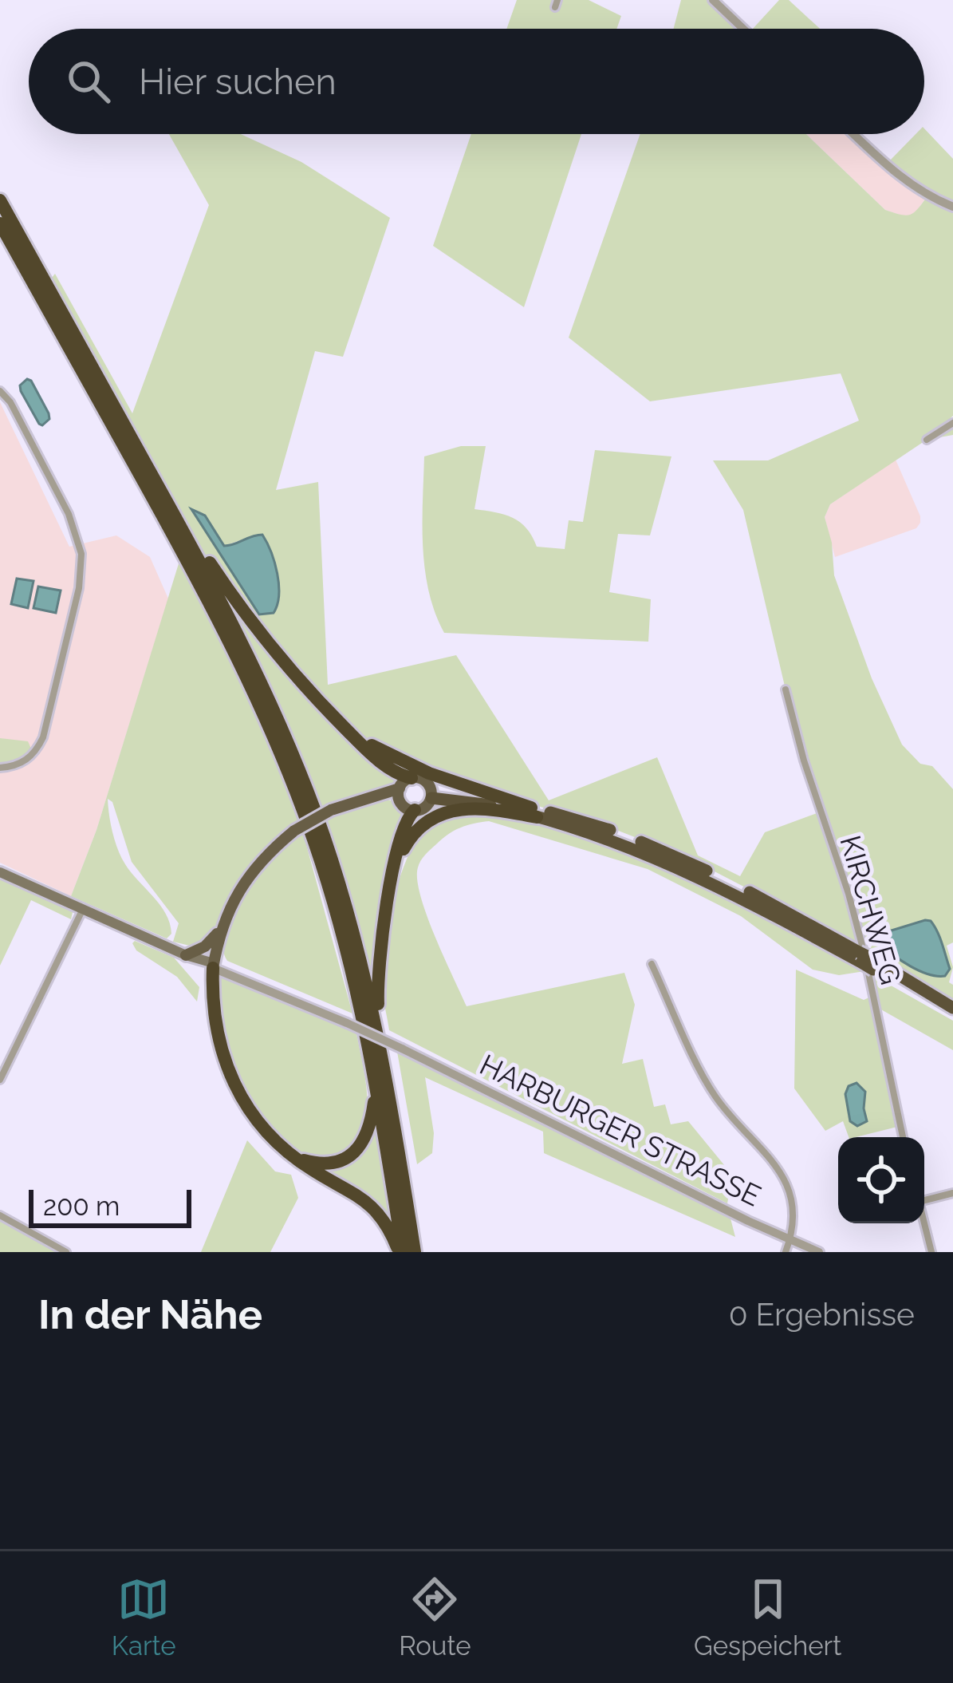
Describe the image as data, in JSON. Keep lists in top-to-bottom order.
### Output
{
  "streets": {
    "street": ["KIRCHWEG", "HARBURGER STRASSE"]
  },
  "scale_bar": "200 m",
  "page": {
    "search": "Hier suchen",
    "scale": "200 m",
    "heading": ["In der Nähe", "0 Ergebnisse"],
    "nav": ["Karte", "Route", "Gespeichert"]
  }
}
